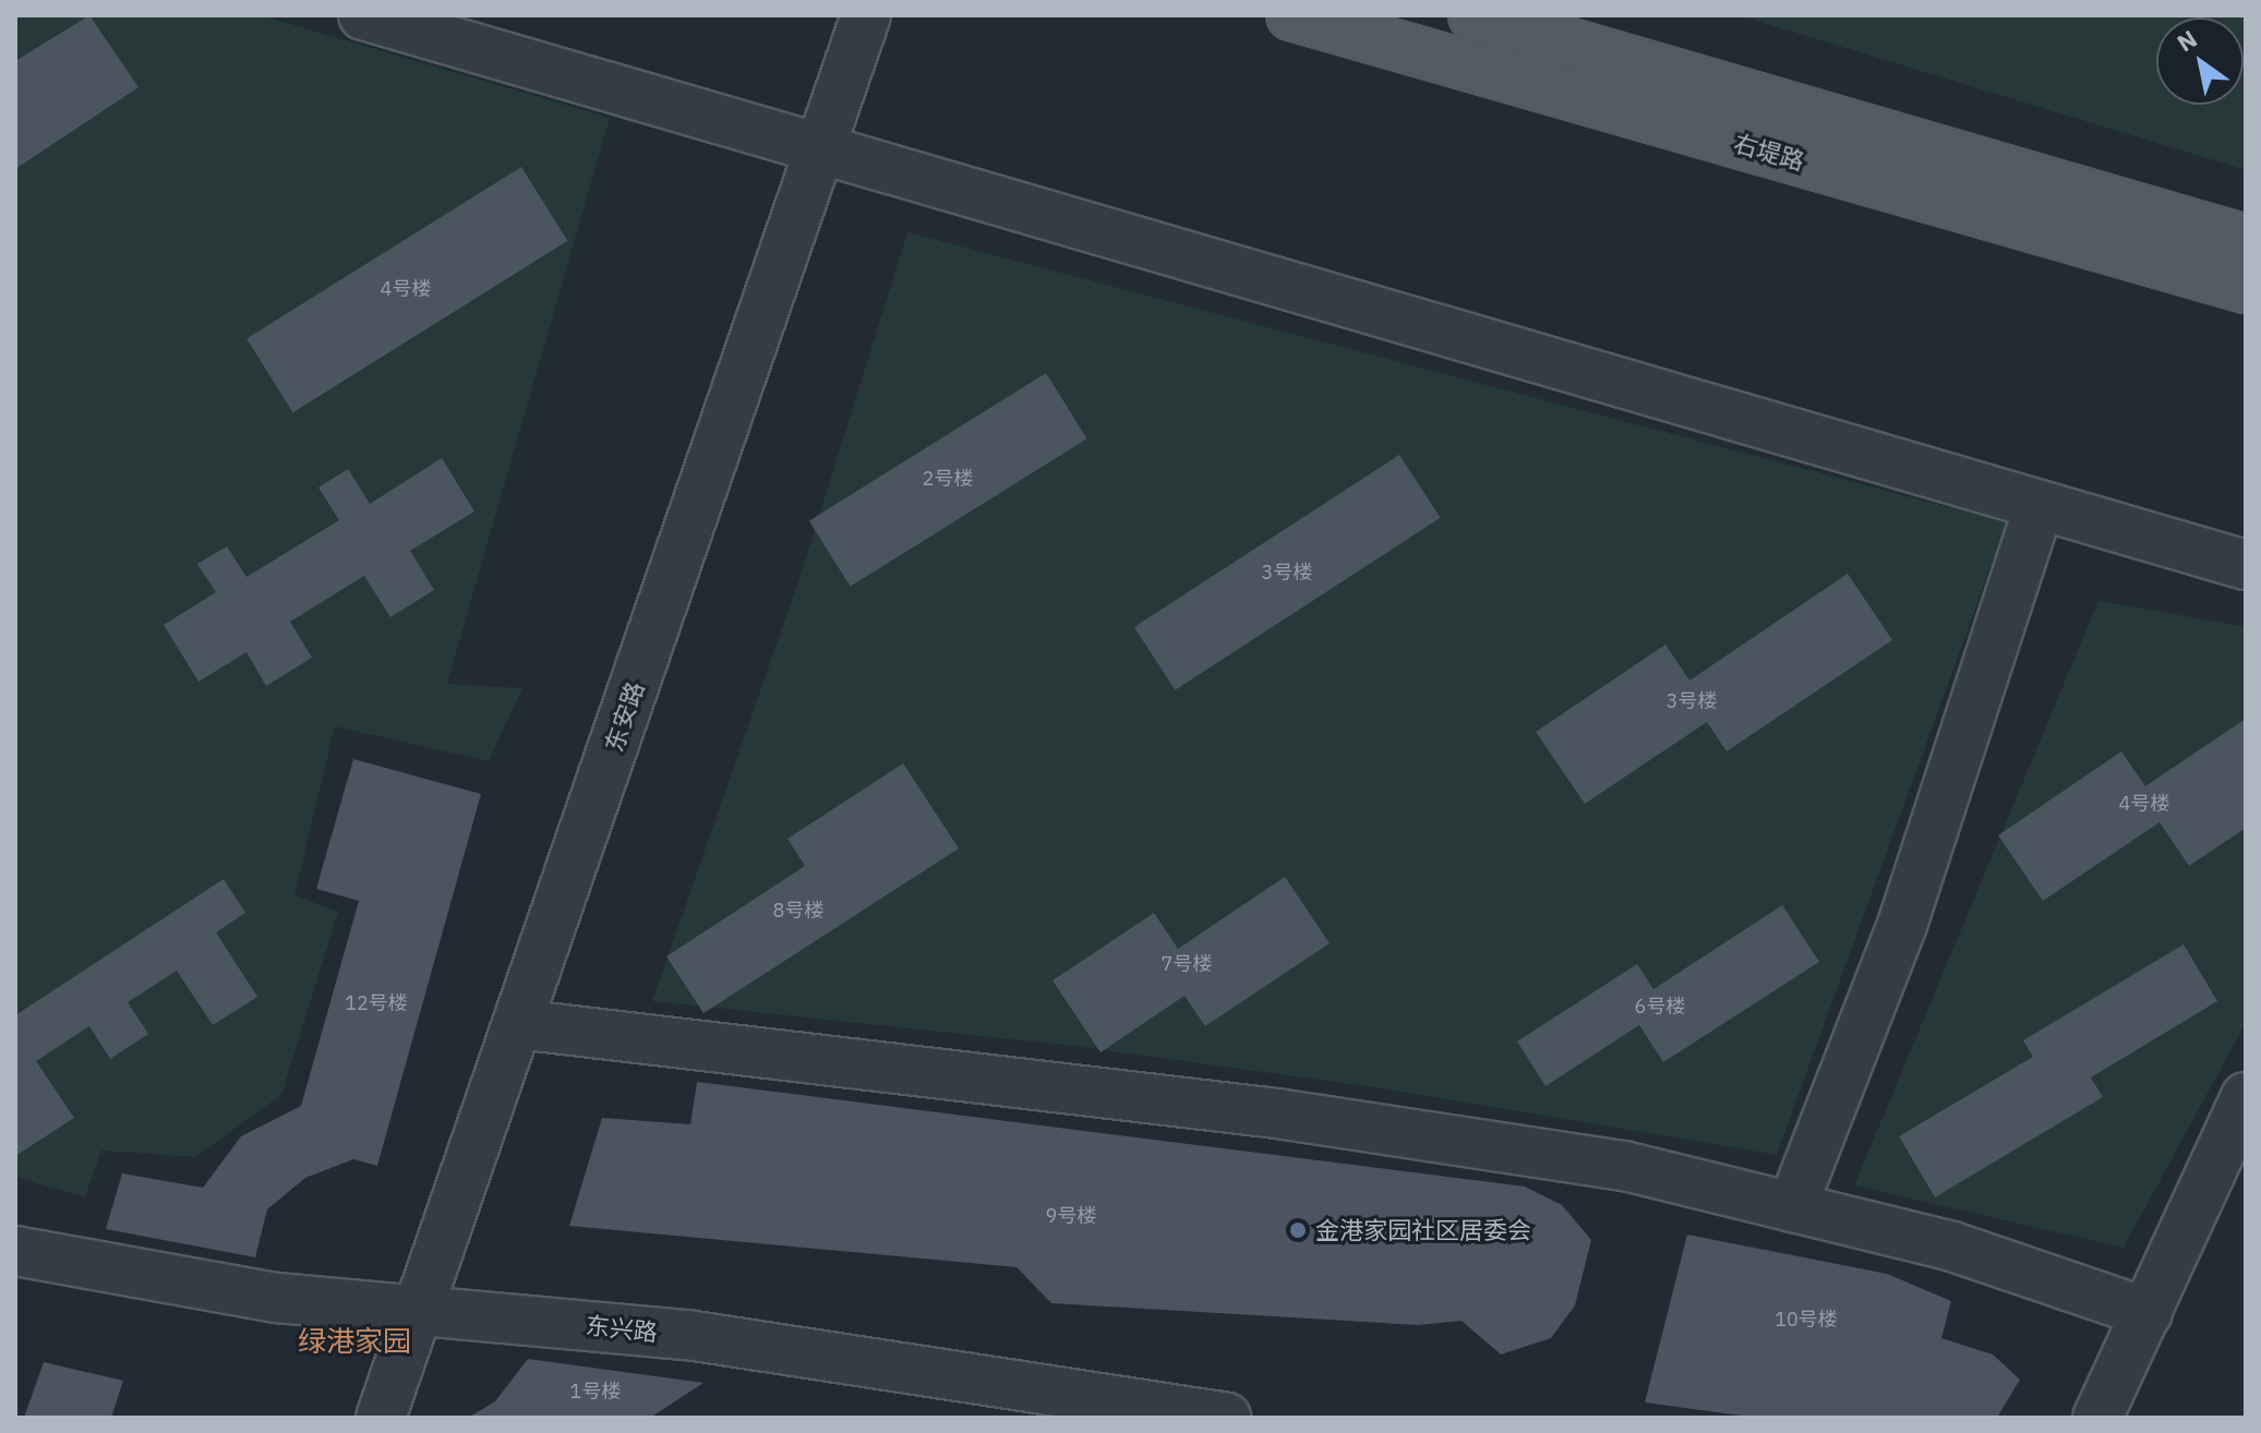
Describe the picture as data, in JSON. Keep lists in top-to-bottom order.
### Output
{
  "streets": {
    "main road": ["右堤路"],
    "street": ["东安路", "东兴路"]
  },
  "crossings": [
    ["东安路", "东兴路"]
  ],
  "districts": ["绿港家园"],
  "places": ["金港家园社区居委会"],
  "house_numbers": [
    "4号楼",
    "2号楼",
    "3号楼",
    "3号楼",
    "4号楼",
    "8号楼",
    "7号楼",
    "12号楼",
    "6号楼",
    "9号楼",
    "10号楼",
    "1号楼"
  ],
  "north": "top left"
}
